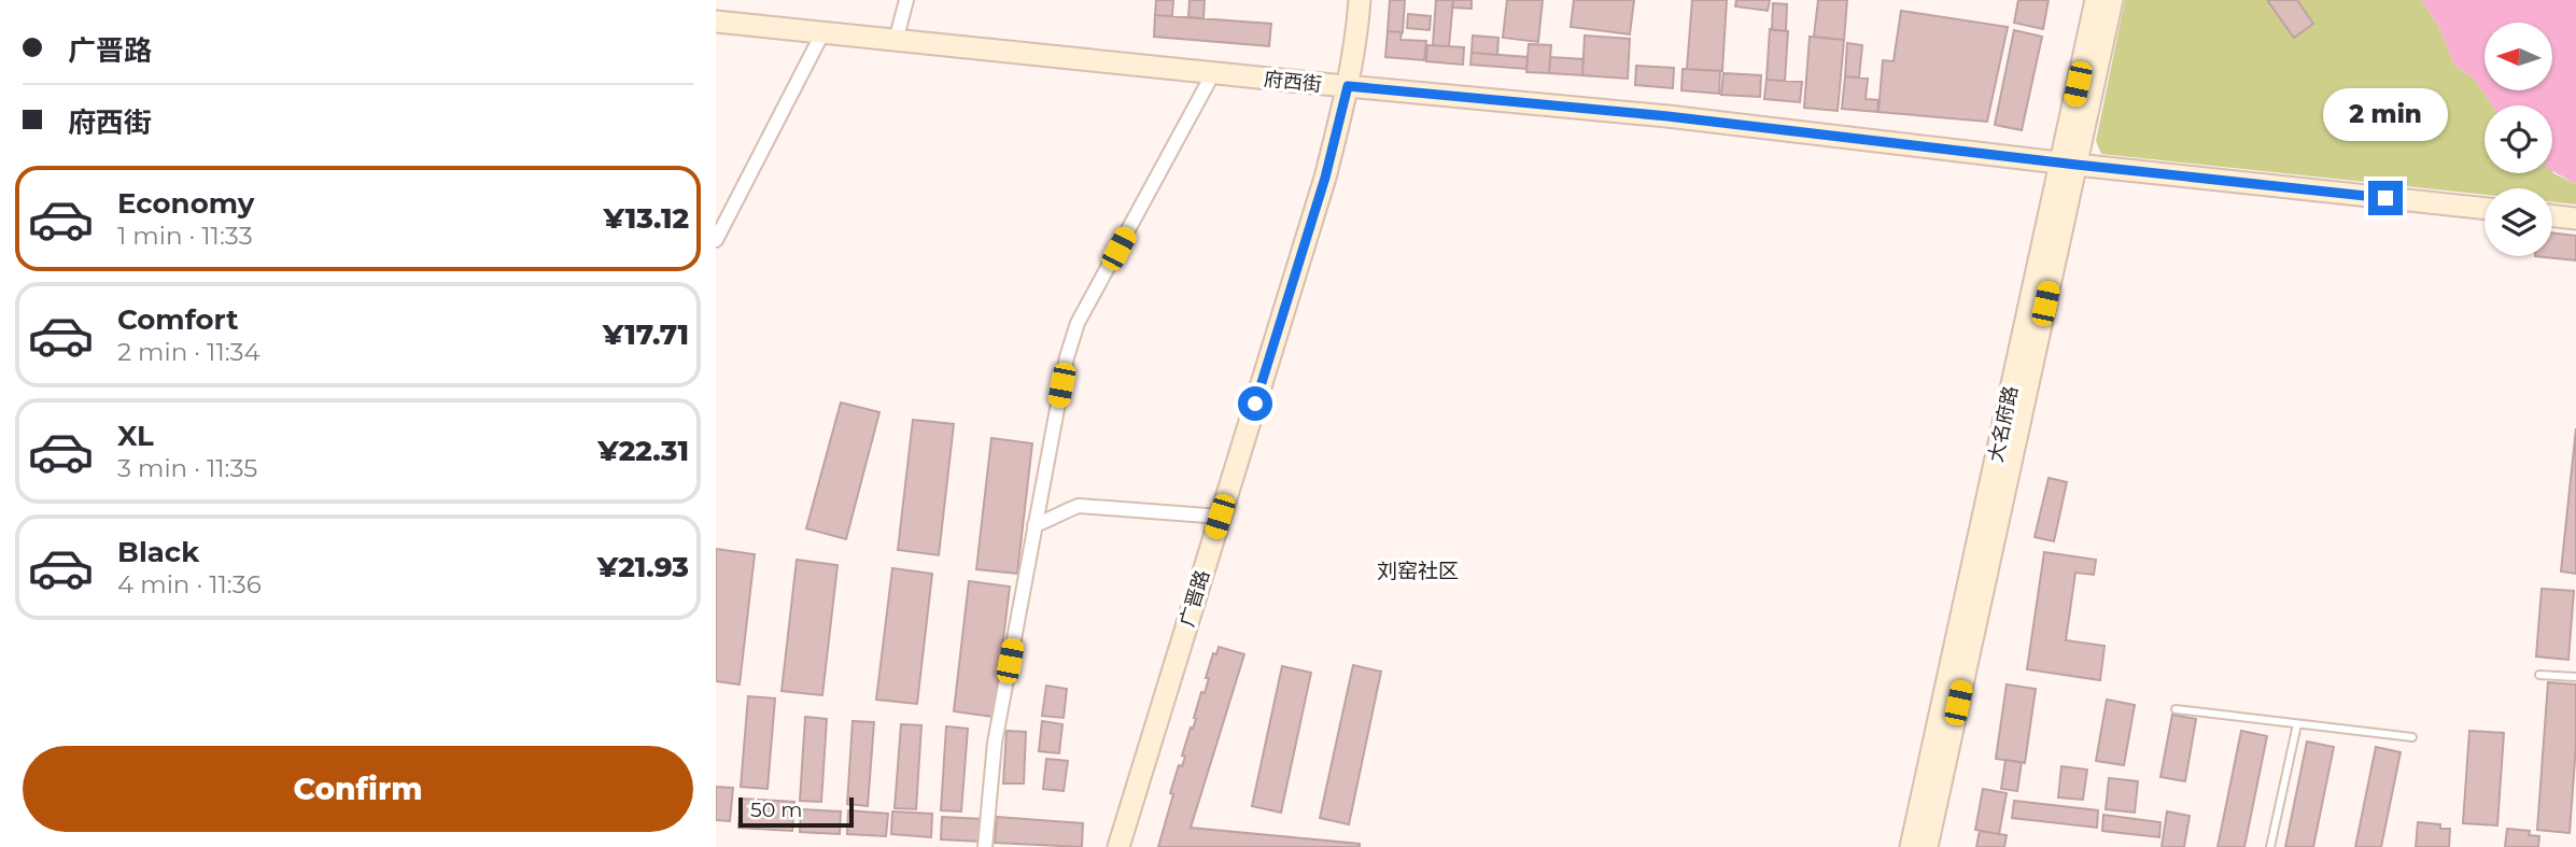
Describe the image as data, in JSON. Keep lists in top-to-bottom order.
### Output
{
  "streets": {
    "street": ["府西街", "大名府路", "广晋路"]
  },
  "crossings": [
    ["府西街", "大名府路"],
    ["府西街", "广晋路"]
  ],
  "districts": ["刘窑社区"],
  "scale_bar": "50 m",
  "north": "left",
  "page": {
    "banner": ["广晋路", "府西街"],
    "bubble": "2 min",
    "list": [
      {
        "name": "Economy",
        "note": "1 min · 11:33",
        "value": "¥13.12"
      },
      {
        "name": "Comfort",
        "note": "2 min · 11:34",
        "value": "¥17.71"
      },
      {
        "name": "XL",
        "note": "3 min · 11:35",
        "value": "¥22.31"
      },
      {
        "name": "Black",
        "note": "4 min · 11:36",
        "value": "¥21.93"
      }
    ],
    "buttons": "Confirm",
    "scale": "50 m"
  }
}
